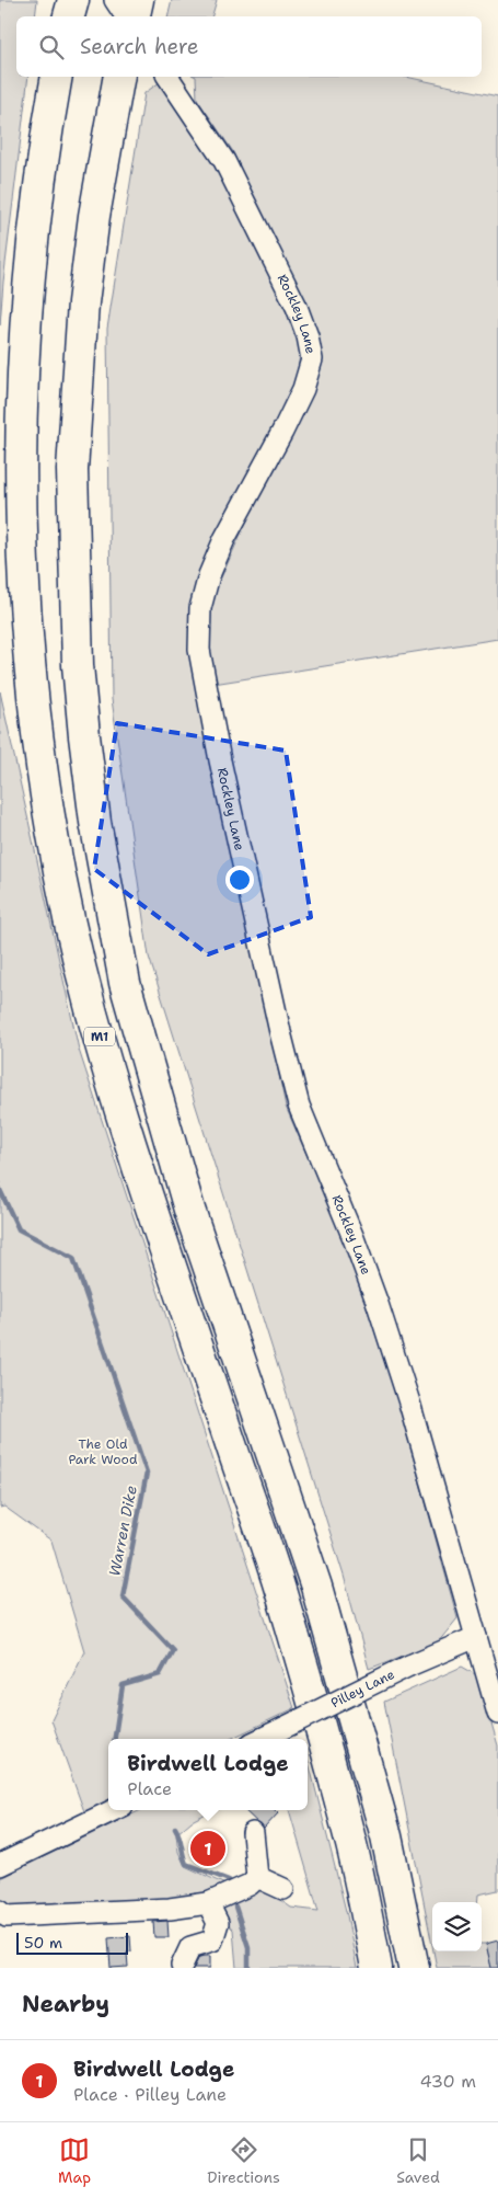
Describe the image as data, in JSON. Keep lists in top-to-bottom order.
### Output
{
  "streets": {
    "highway": ["M1"],
    "street": ["Rockley Lane", "Pilley Lane"]
  },
  "crossings": [
    ["Rockley Lane", "Pilley Lane"]
  ],
  "water": ["Warren Dike"],
  "parks": ["The Old Park Wood"],
  "scale_bar": "50 m",
  "page": {
    "search": "Search here",
    "popup": ["Birdwell Lodge", "Place"],
    "pins": "1",
    "scale": "50 m",
    "heading": "Nearby",
    "list": [
      {
        "mark": "1",
        "name": "Birdwell Lodge",
        "note": "Place · Pilley Lane",
        "value": "430 m"
      }
    ],
    "nav": ["Map", "Directions", "Saved"]
  }
}
